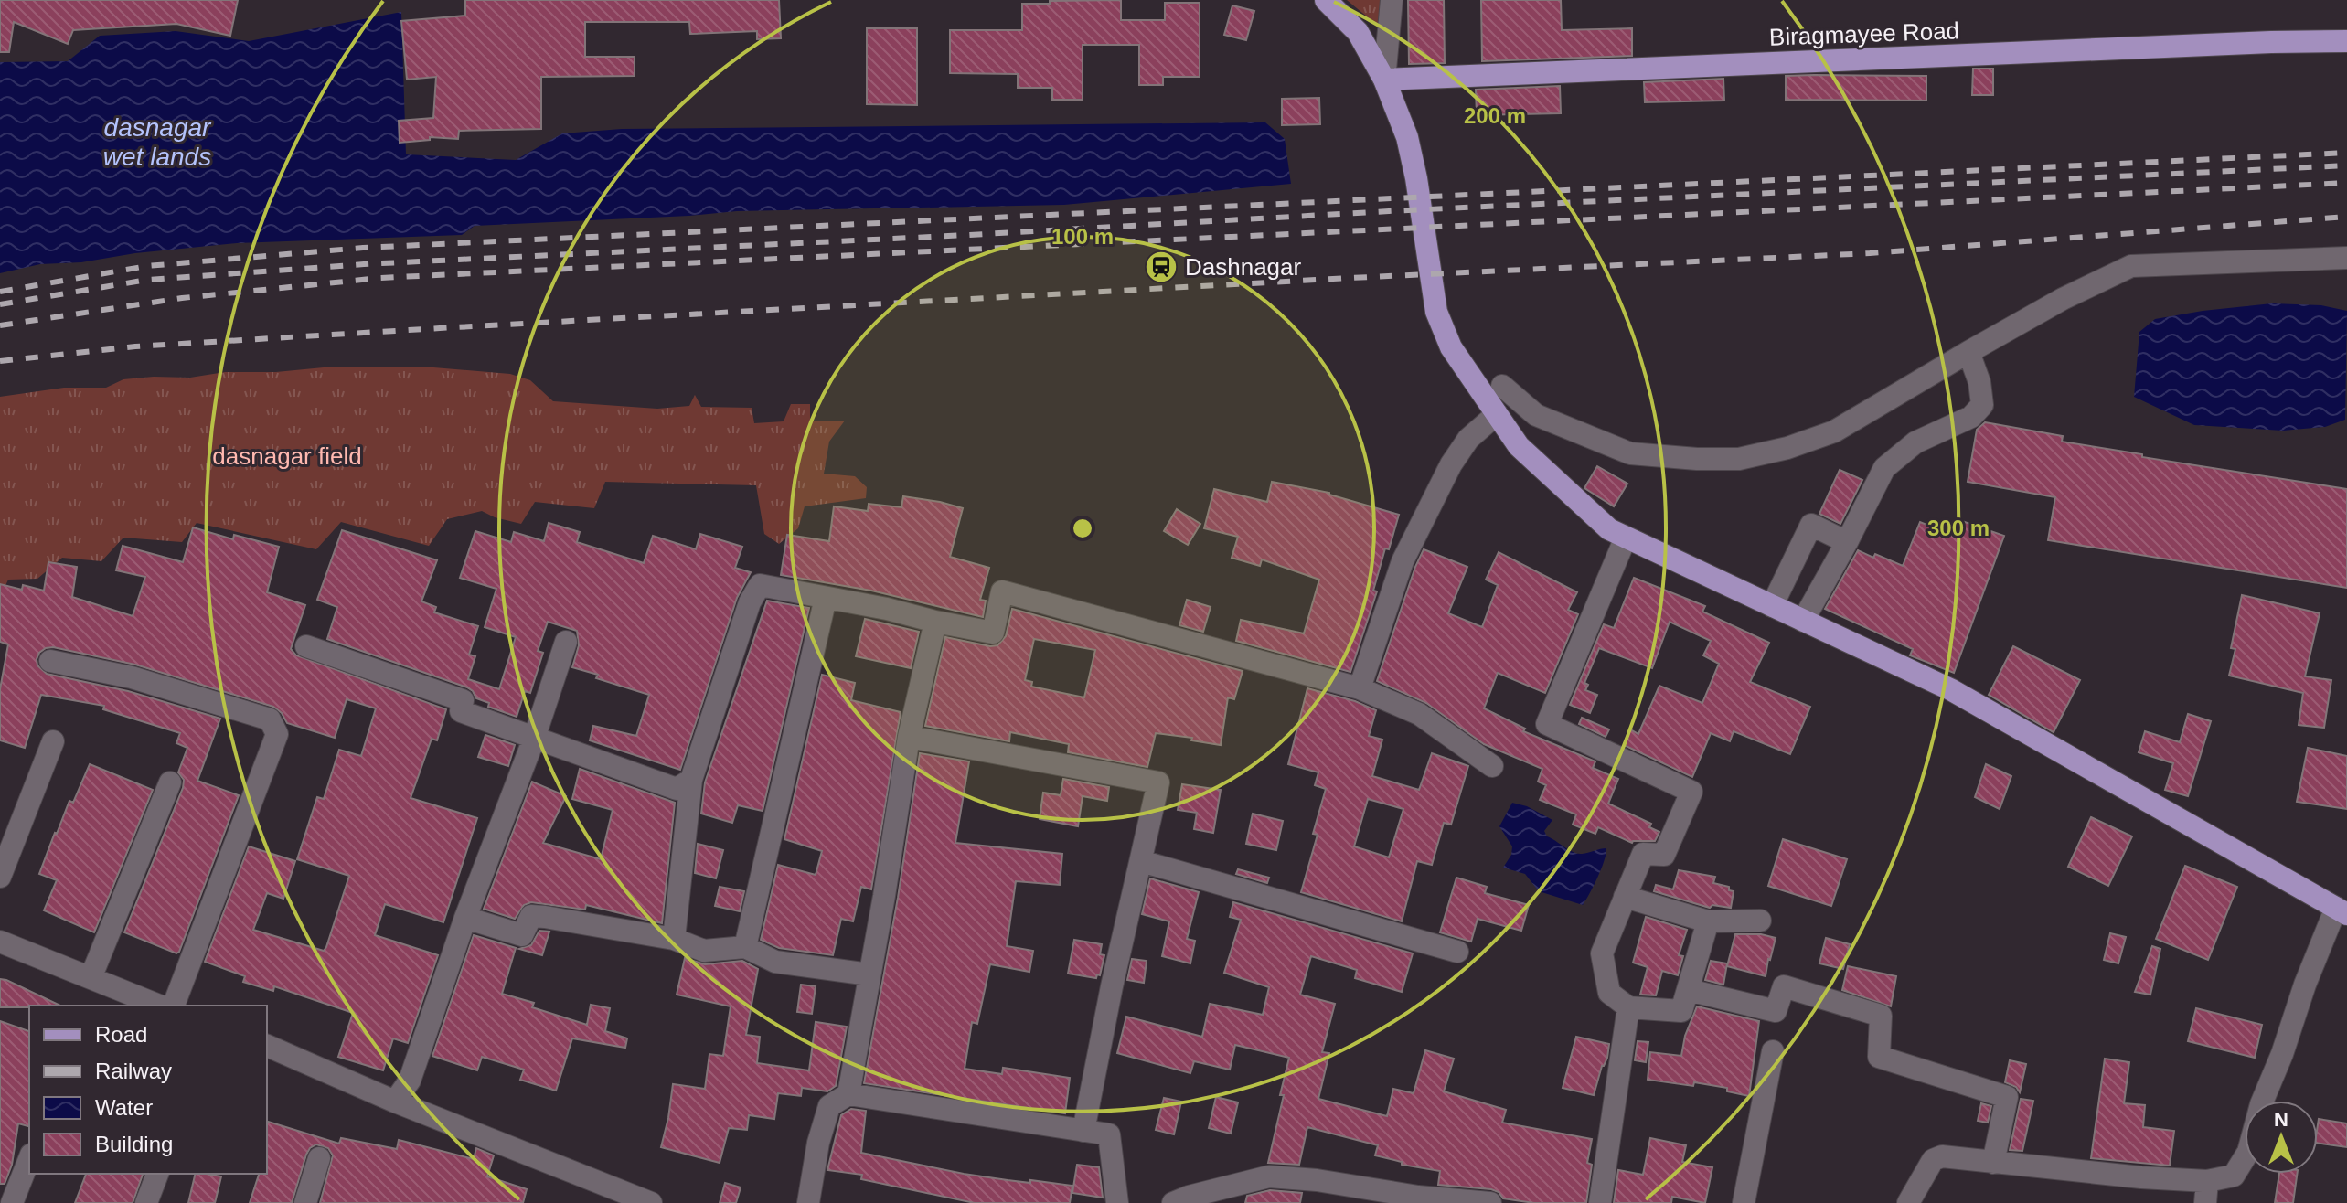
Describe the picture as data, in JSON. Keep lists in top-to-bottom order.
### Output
{
  "streets": {
    "main road": ["Biragmayee Road"]
  },
  "water": ["dasnagar wet lands"],
  "parks": ["dasnagar field"],
  "places": {
    "station": ["Dashnagar"]
  },
  "legend": [
    "Road",
    "Railway",
    "Water",
    "Building"
  ],
  "north": "top",
  "rings": ["200 m", "100 m", "300 m"]
}
